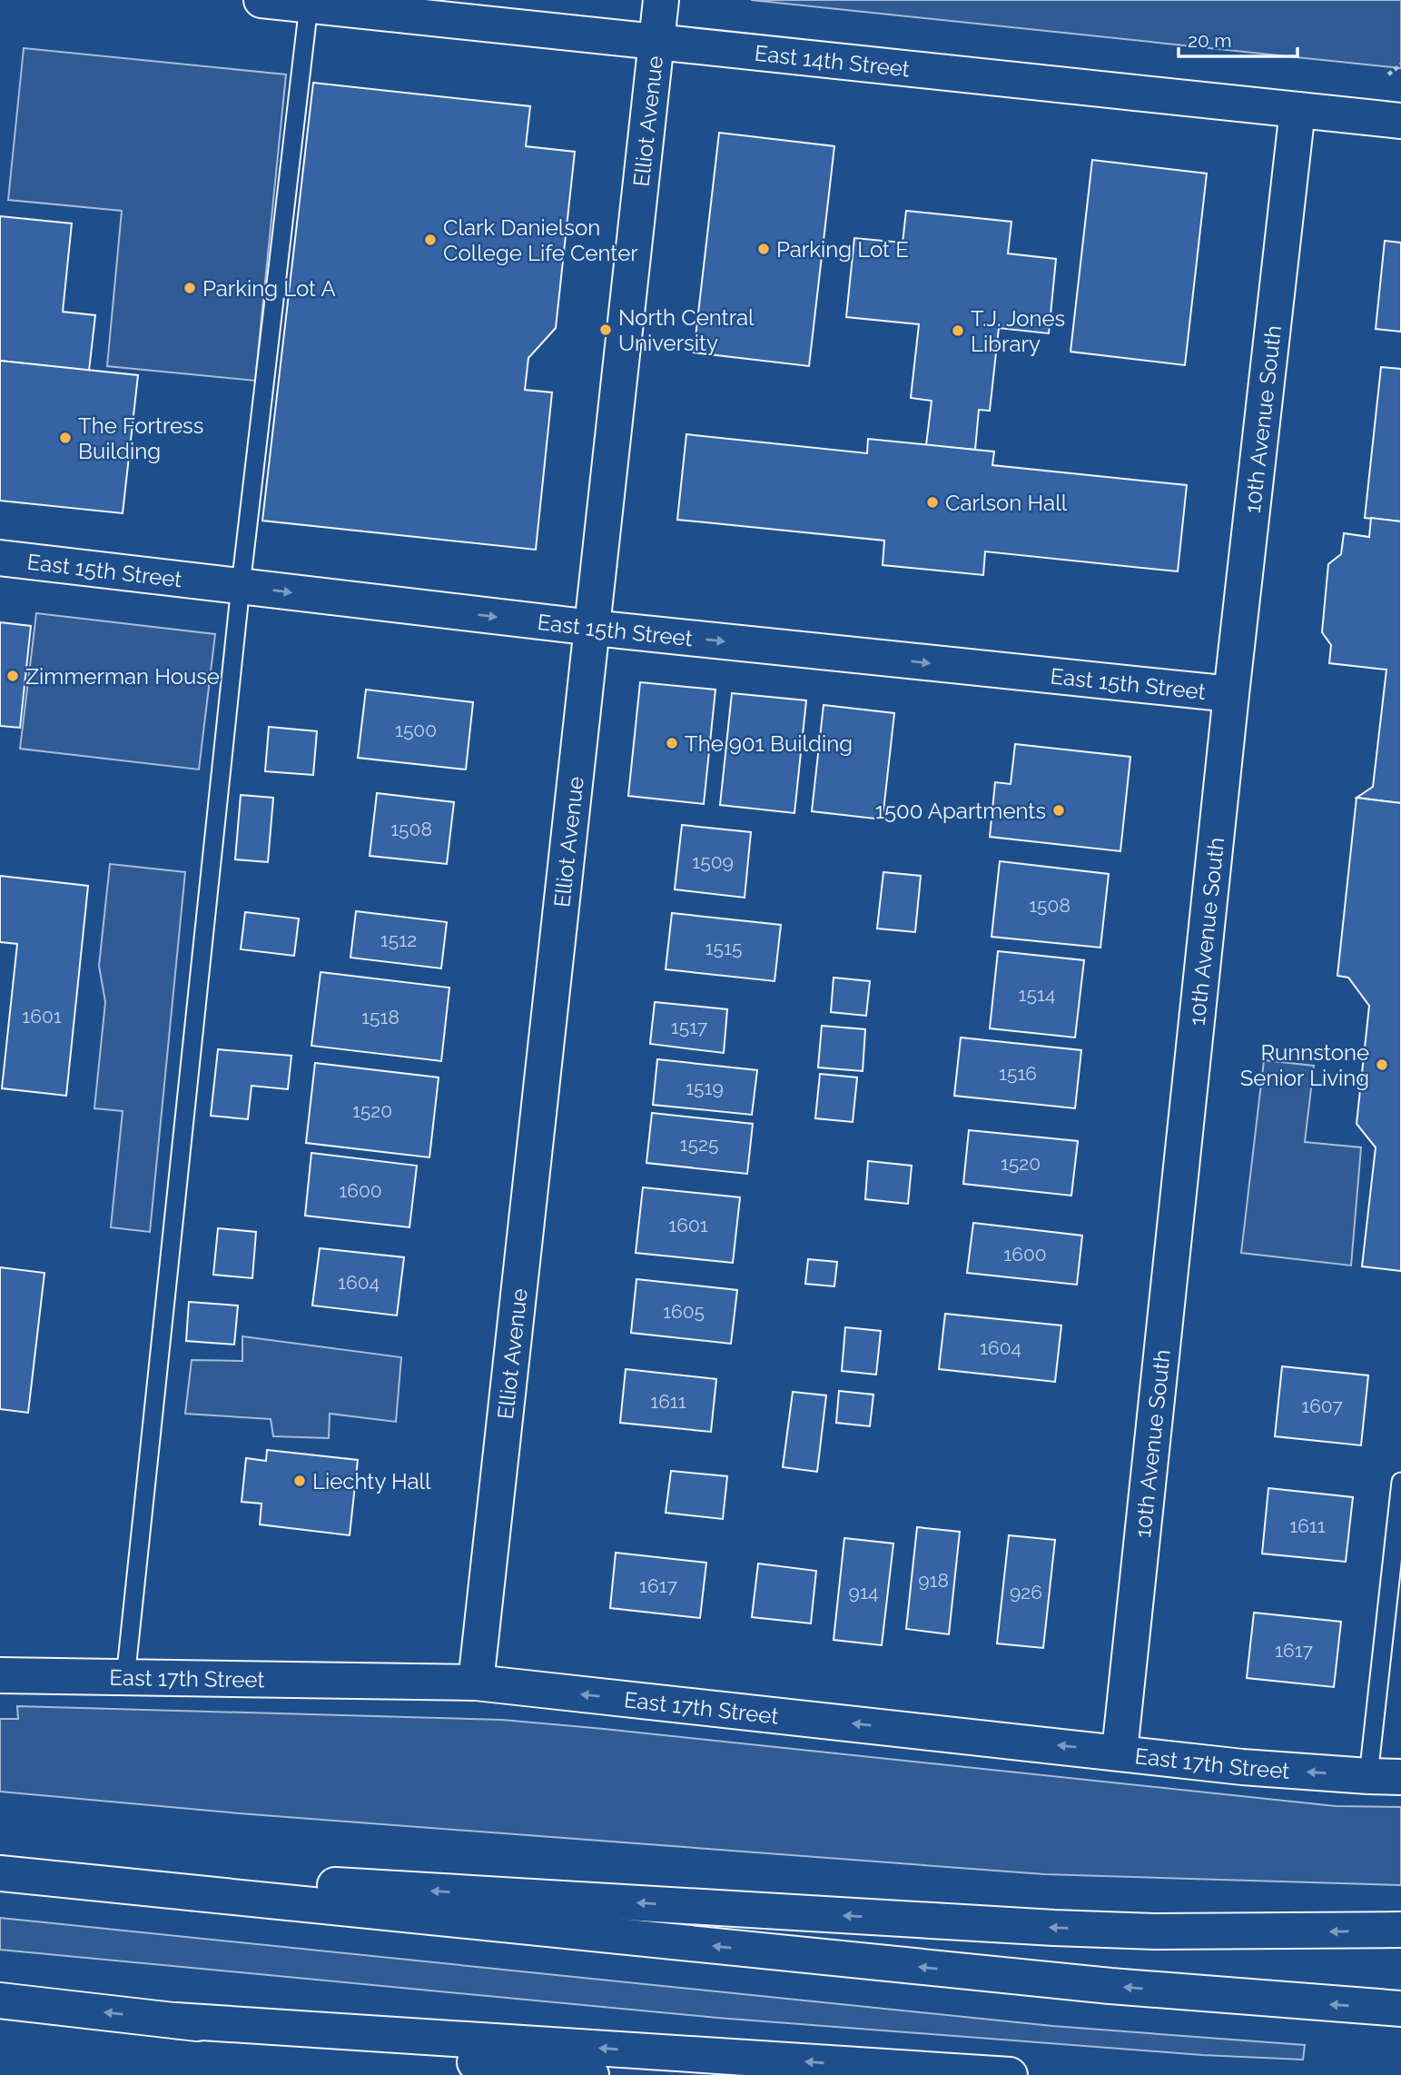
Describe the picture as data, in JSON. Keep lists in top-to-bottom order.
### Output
{
  "streets": {
    "main road": [
      "East 14th Street",
      "Elliot Avenue",
      "10th Avenue South",
      "East 15th Street",
      "East 17th Street"
    ]
  },
  "crossings": [
    ["East 14th Street", "Elliot Avenue"],
    ["East 14th Street", "10th Avenue South"],
    ["Elliot Avenue", "East 15th Street"],
    ["Elliot Avenue", "East 17th Street"],
    ["10th Avenue South", "East 15th Street"],
    ["10th Avenue South", "East 17th Street"]
  ],
  "one_way": ["East 15th Street"],
  "places": [
    "Clark Danielson College Life Center",
    "Parking Lot E",
    "Parking Lot A",
    "North Central University",
    "T.J. Jones Library",
    "The Fortress Building",
    "Carlson Hall",
    "Zimmerman House",
    "The 901 Building",
    "1500 Apartments",
    "Runnstone Senior Living",
    "Liechty Hall"
  ],
  "house_numbers": [
    "1500",
    "1508",
    "1509",
    "1508",
    "1512",
    "1515",
    "1514",
    "1601",
    "1518",
    "1517",
    "1516",
    "1519",
    "1520",
    "1525",
    "1520",
    "1600",
    "1601",
    "1600",
    "1604",
    "1605",
    "1604",
    "1611",
    "1607",
    "1611",
    "918",
    "1617",
    "914",
    "926",
    "1617"
  ],
  "scale_bar": "20 m"
}
